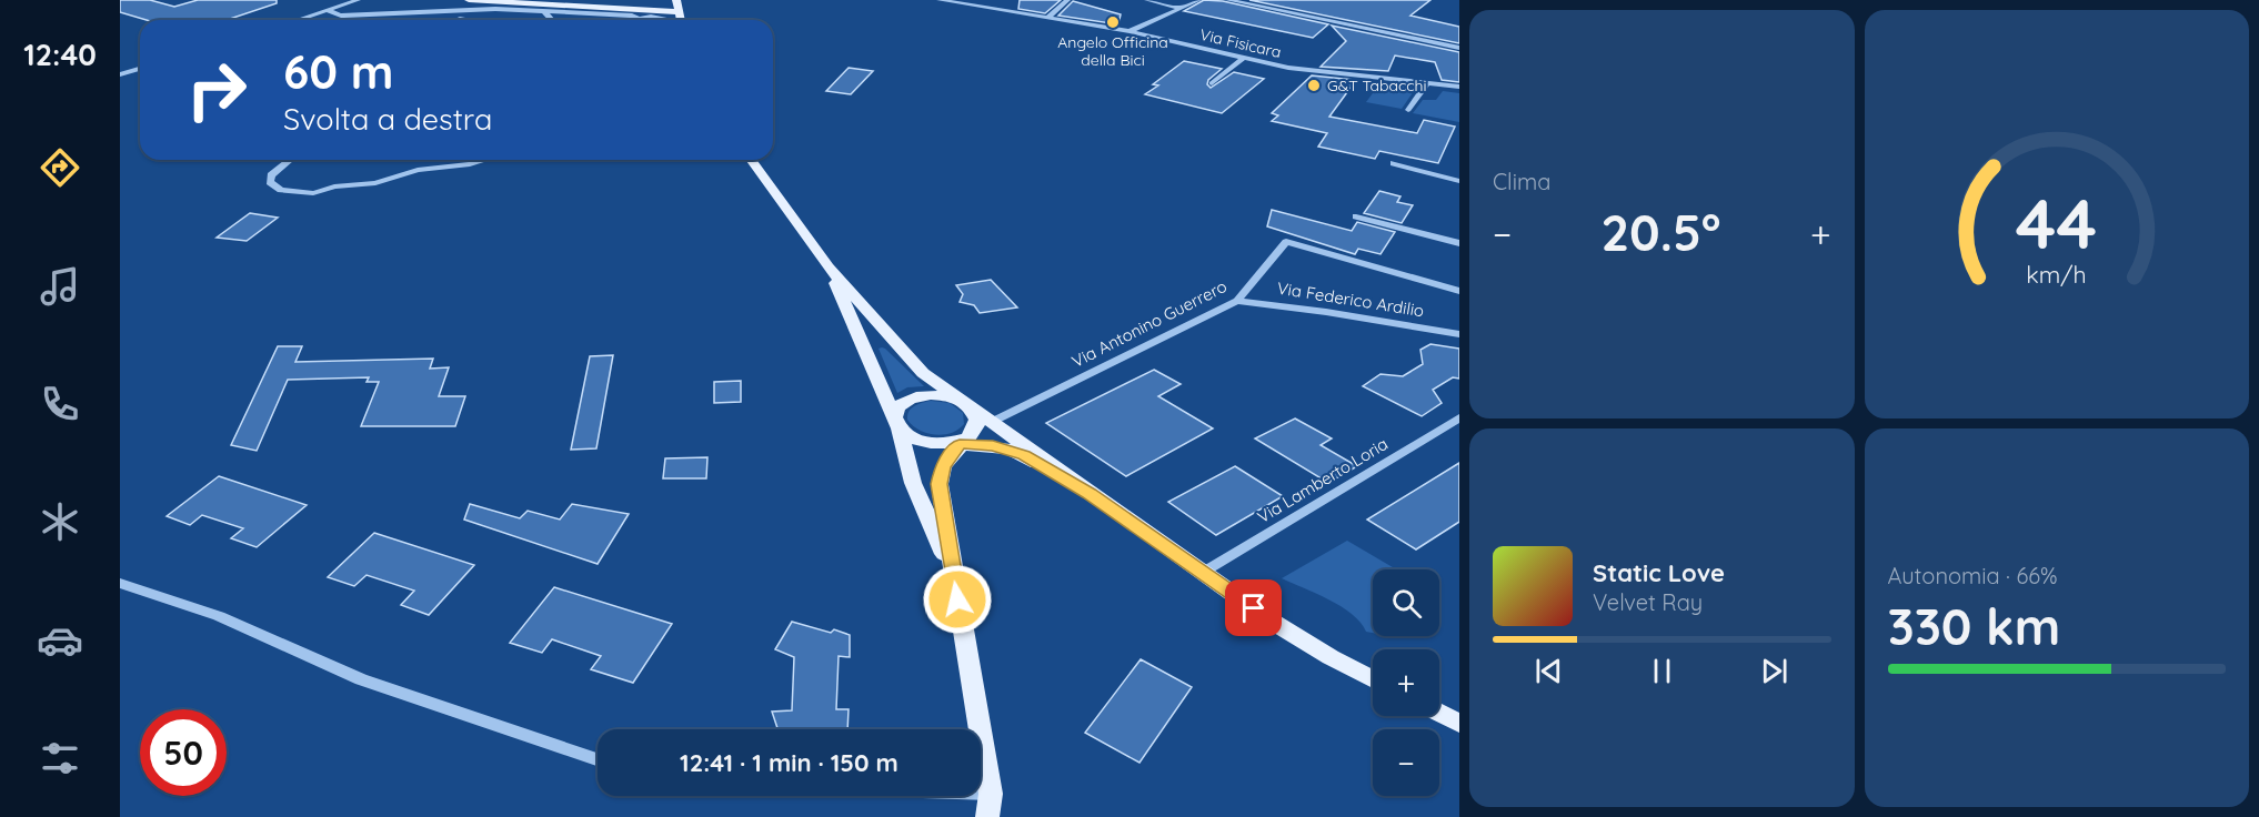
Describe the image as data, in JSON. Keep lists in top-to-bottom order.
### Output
{
  "streets": {
    "street": [
      "Via Fisicara",
      "Via Federico Ardilio",
      "Via Antonino Guerrero",
      "Via Lamberto Loria"
    ]
  },
  "crossings": [
    ["Via Federico Ardilio", "Via Antonino Guerrero"]
  ],
  "places": ["Angelo Officina della Bici", "G&T Tabacchi"],
  "page": {
    "tabs": "12:40",
    "tile": [
      "Clima",
      ["Autonomia · 66%", "330 km"]
    ],
    "turn": ["60 m", "Svolta a destra"],
    "heat": ["−", "20.5°", "+"],
    "song": ["Static Love", "Velvet Ray"],
    "map_buttons": ["+", "−"],
    "limit": "50",
    "trip": "12:41 · 1 min · 150 m",
    "gauge": ["44", "km/h"]
  }
}
